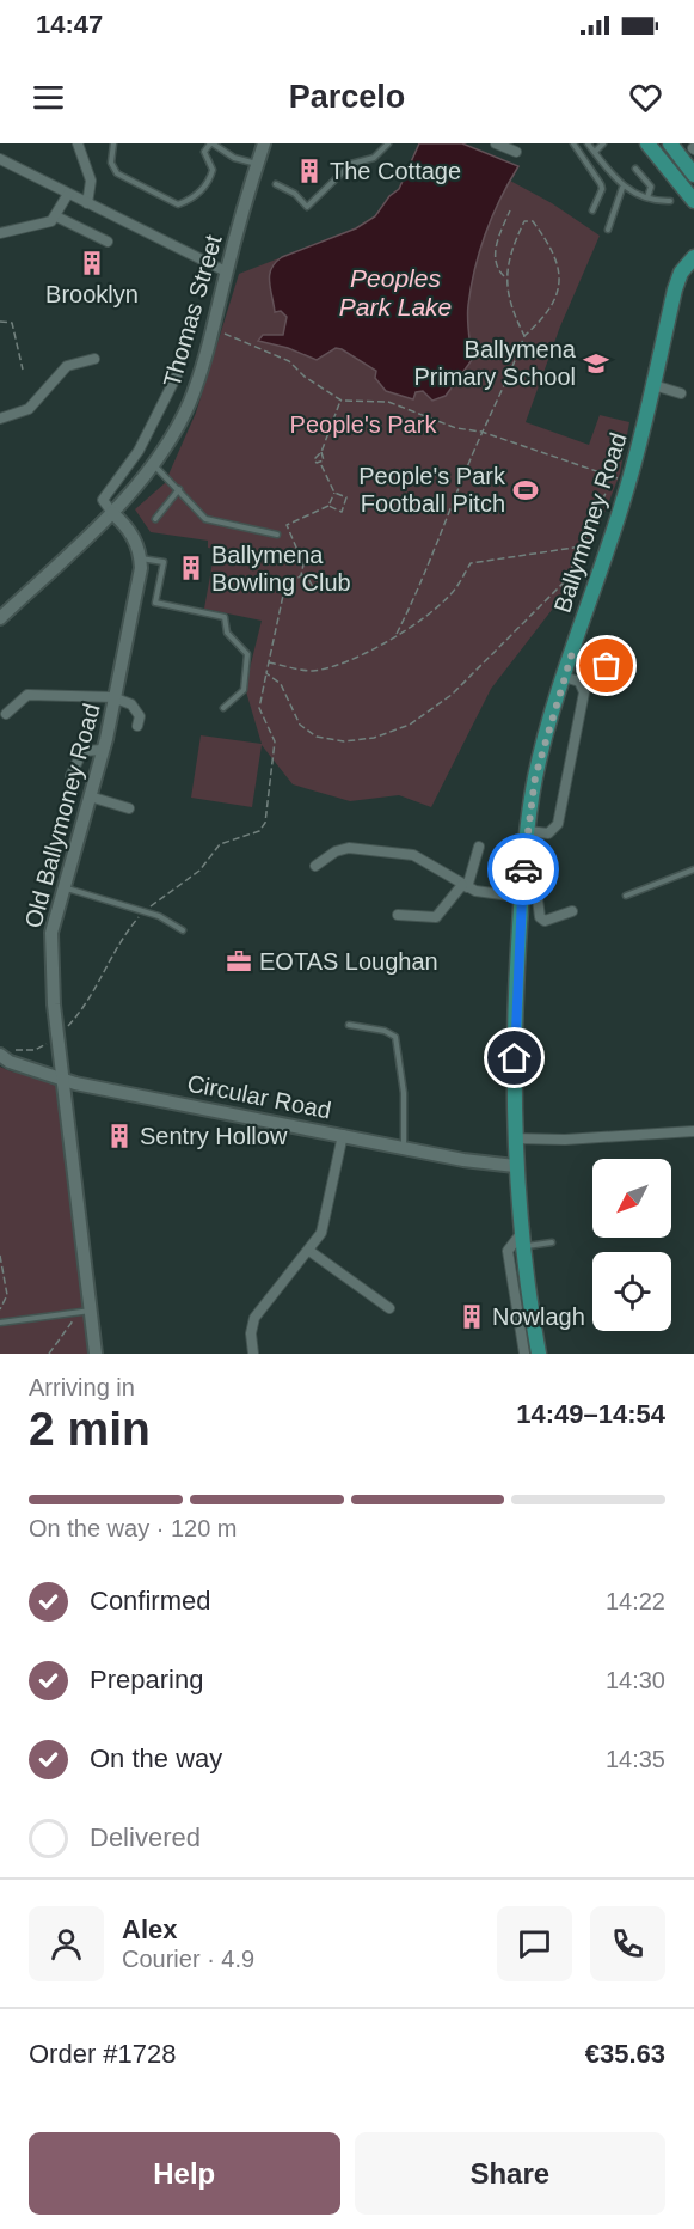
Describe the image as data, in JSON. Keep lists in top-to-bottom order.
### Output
{
  "streets": {
    "main road": ["Ballymoney Road"],
    "street": ["Thomas Street", "Old Ballymoney Road", "Circular Road"]
  },
  "crossings": [
    ["Ballymoney Road", "Circular Road"],
    ["Old Ballymoney Road", "Circular Road"]
  ],
  "water": ["Peoples Park Lake"],
  "parks": ["People's Park"],
  "places": {
    "building": [
      "The Cottage",
      "Brooklyn",
      "Ballymena Bowling Club",
      "Sentry Hollow",
      "Nowlagh"
    ],
    "school or university": ["Ballymena Primary School"],
    "sports": ["People's Park Football Pitch"],
    "office": ["EOTAS Loughan"]
  },
  "north": "bottom left",
  "page": {
    "status": "14:47",
    "header": "Parcelo",
    "heading": ["2 min", "Arriving in", "14:49–14:54"],
    "panel": [
      "Alex",
      "Courier · 4.9",
      "Order #1728",
      "€35.63"
    ],
    "bar": "On the way · 120 m",
    "list": [
      ["Confirmed", "14:22"],
      ["Preparing", "14:30"],
      ["On the way", "14:35"],
      "Delivered"
    ],
    "buttons": ["Help", "Share"]
  }
}
